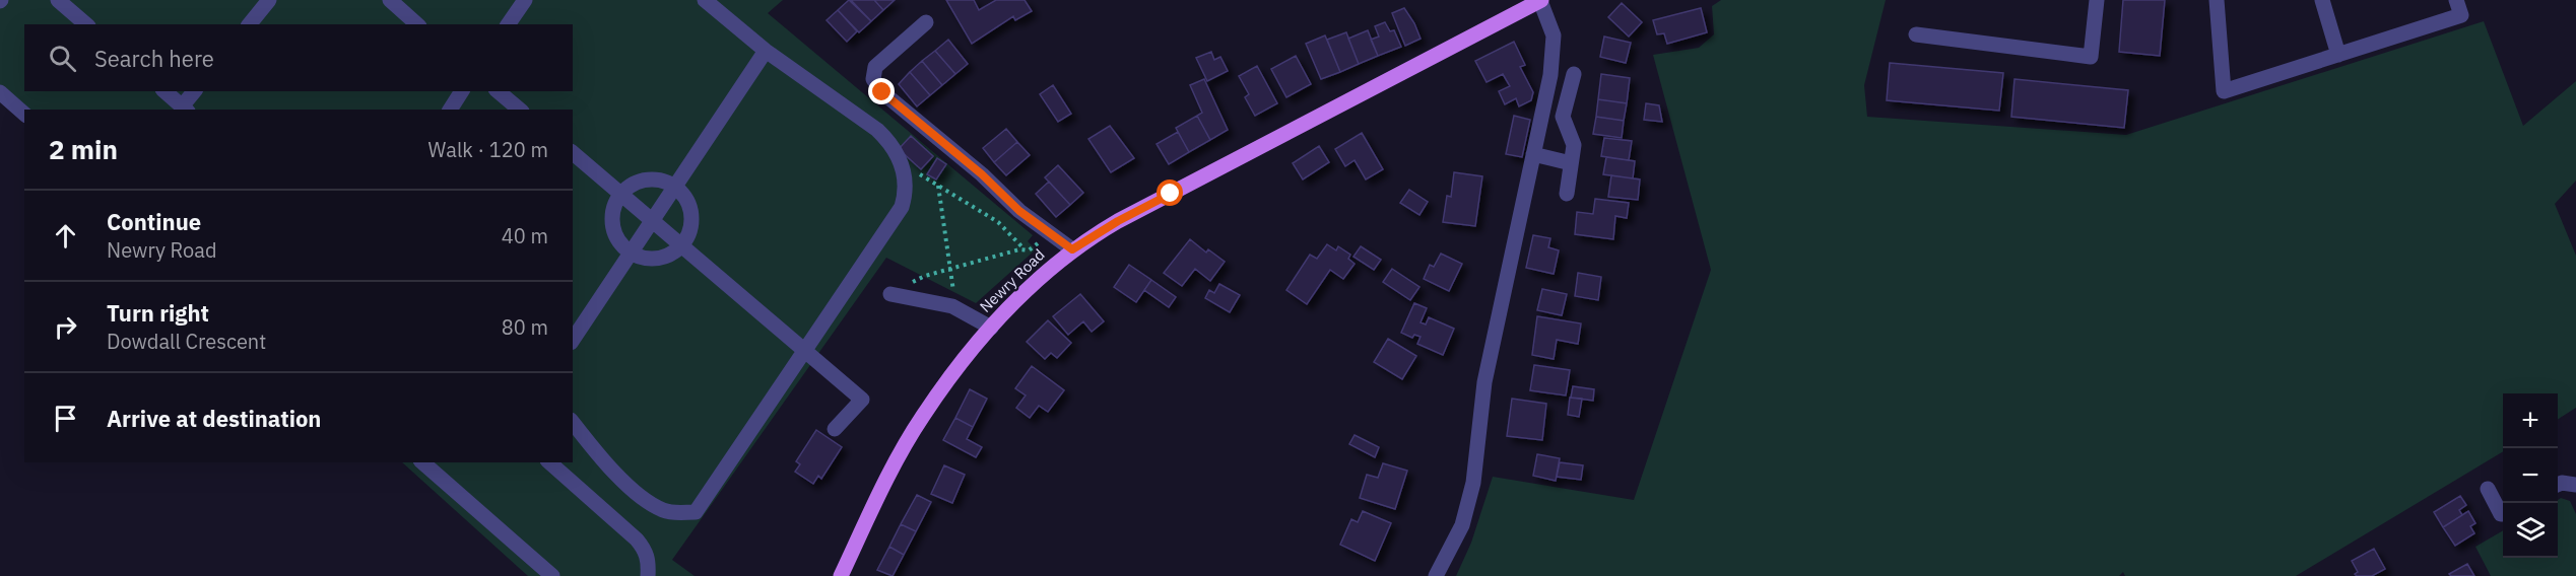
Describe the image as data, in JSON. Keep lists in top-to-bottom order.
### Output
{
  "streets": {
    "main road": ["Newry Road"]
  },
  "page": {
    "search": "Search here",
    "heading": ["2 min", "Walk · 120 m"],
    "list": [
      ["Continue", "Newry Road", "40 m"],
      ["Turn right", "Dowdall Crescent", "80 m"],
      "Arrive at destination"
    ],
    "map_buttons": ["+", "−"]
  }
}
